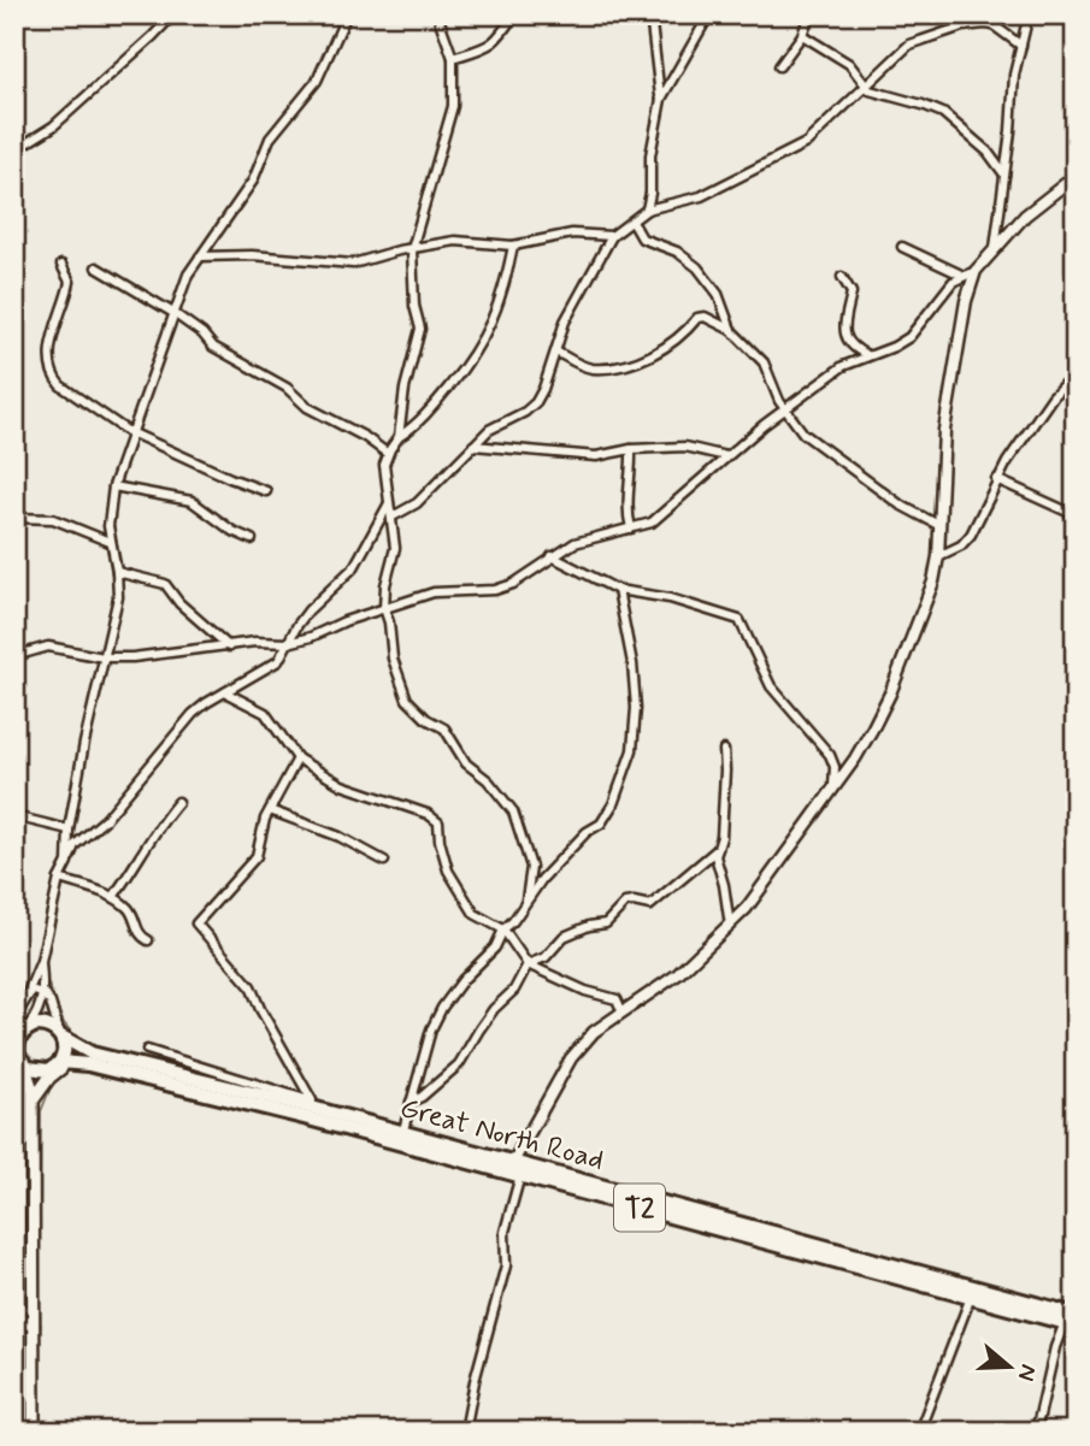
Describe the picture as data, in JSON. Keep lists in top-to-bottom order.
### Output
{
  "streets": {
    "main road": ["Great North Road", "T2"]
  },
  "north": "right"
}
